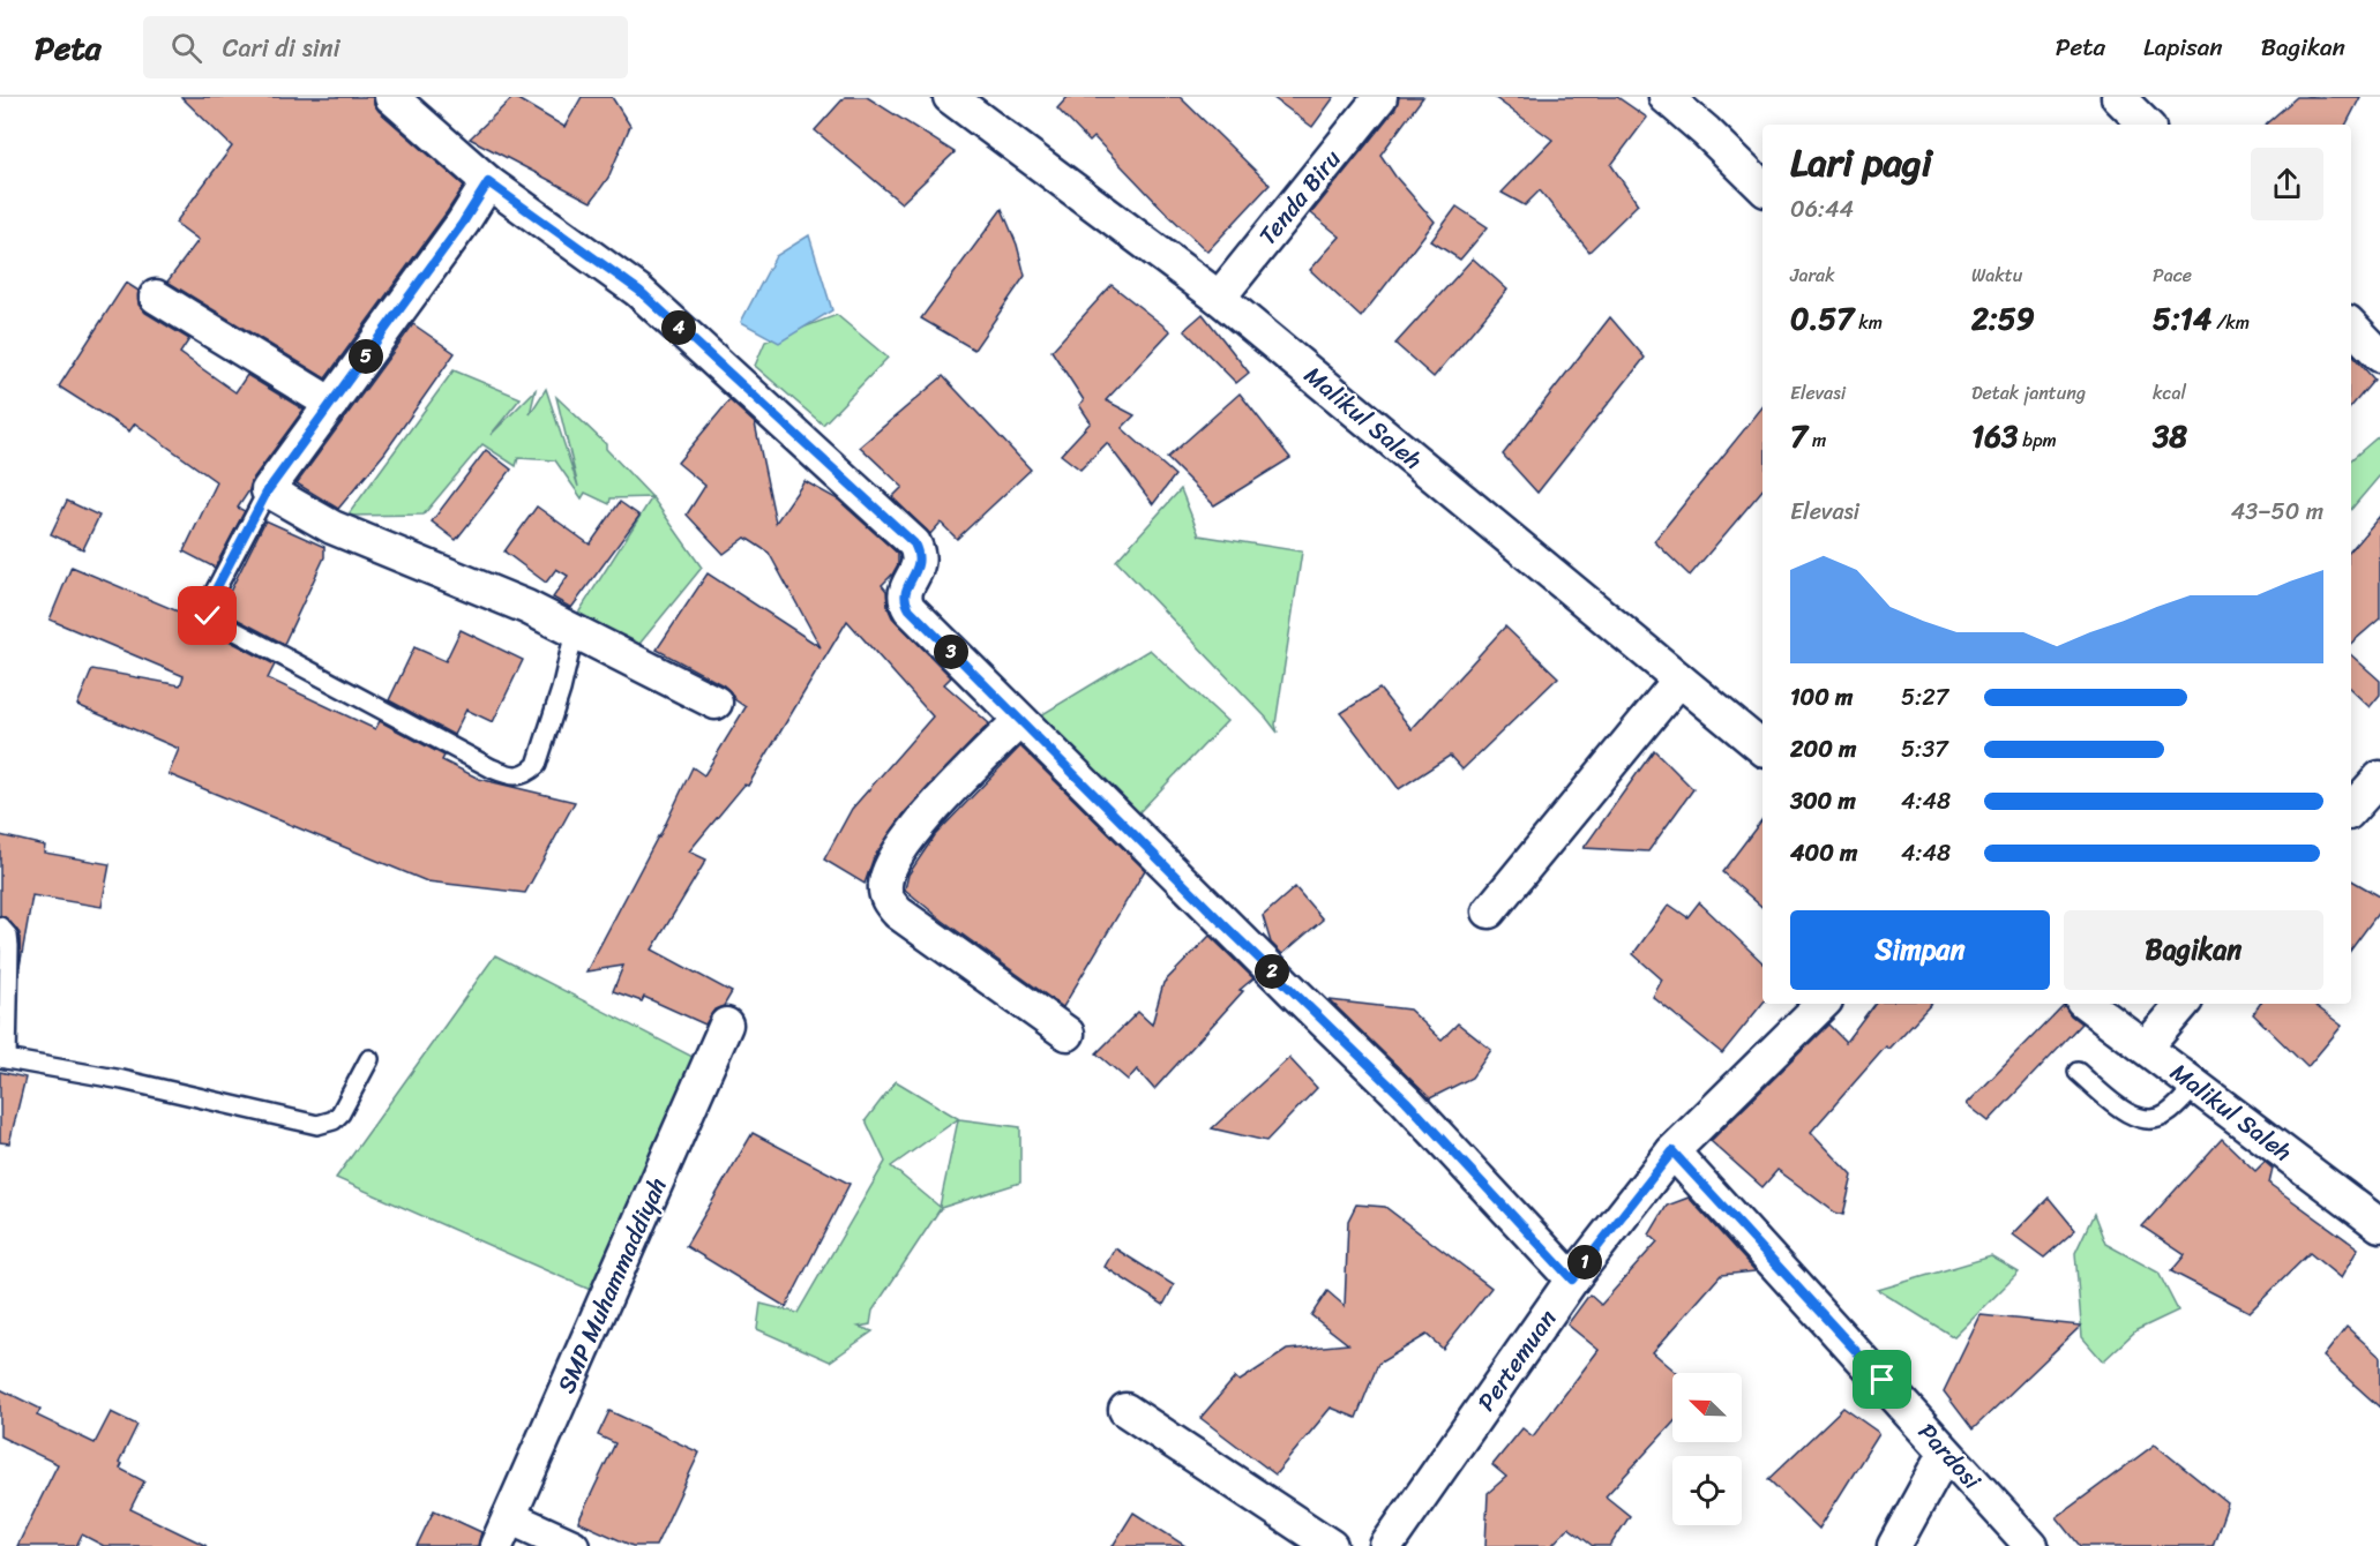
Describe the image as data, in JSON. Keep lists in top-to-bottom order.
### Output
{
  "streets": {
    "street": [
      "Tenda Biru",
      "Malikul Saleh",
      "SMP Muhammaddiyah",
      "Pertemuan",
      "Pardosi"
    ]
  },
  "crossings": [
    ["Tenda Biru", "Malikul Saleh"],
    ["Pertemuan", "Pardosi"]
  ],
  "north": "top left",
  "page": {
    "header": "Peta",
    "search": "Cari di sini",
    "nav": ["Peta", "Lapisan", "Bagikan"],
    "heading": ["Lari pagi", "06:44"],
    "stats": [
      ["Jarak", "0.57 km"],
      ["Waktu", "2:59"],
      ["Pace", "5:14 /km"],
      ["Elevasi", "7 m"],
      ["Detak jantung", "163 bpm"],
      ["kcal", "38"]
    ],
    "pins": [
      "4",
      "5",
      "3",
      "2",
      "1"
    ],
    "chart": ["Elevasi", "43–50 m"],
    "list": [
      {
        "name": "100 m",
        "note": "5:27"
      },
      {
        "name": "200 m",
        "note": "5:37"
      },
      {
        "name": "300 m",
        "note": "4:48"
      },
      {
        "name": "400 m",
        "note": "4:48"
      }
    ],
    "buttons": ["Simpan", "Bagikan"]
  }
}
